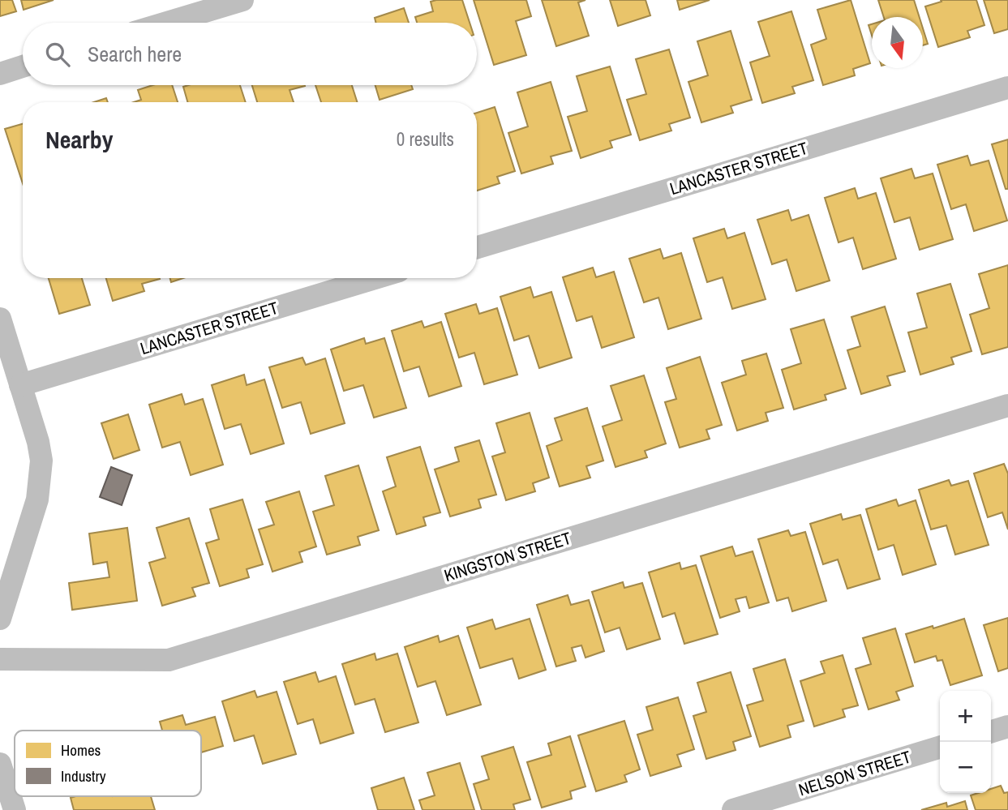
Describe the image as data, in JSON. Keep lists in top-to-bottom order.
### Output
{
  "streets": {
    "street": ["LANCASTER STREET", "KINGSTON STREET", "NELSON STREET"]
  },
  "legend": ["Homes", "Industry"],
  "north": "bottom",
  "page": {
    "search": "Search here",
    "heading": ["Nearby", "0 results"],
    "map_buttons": ["+", "−"]
  }
}
